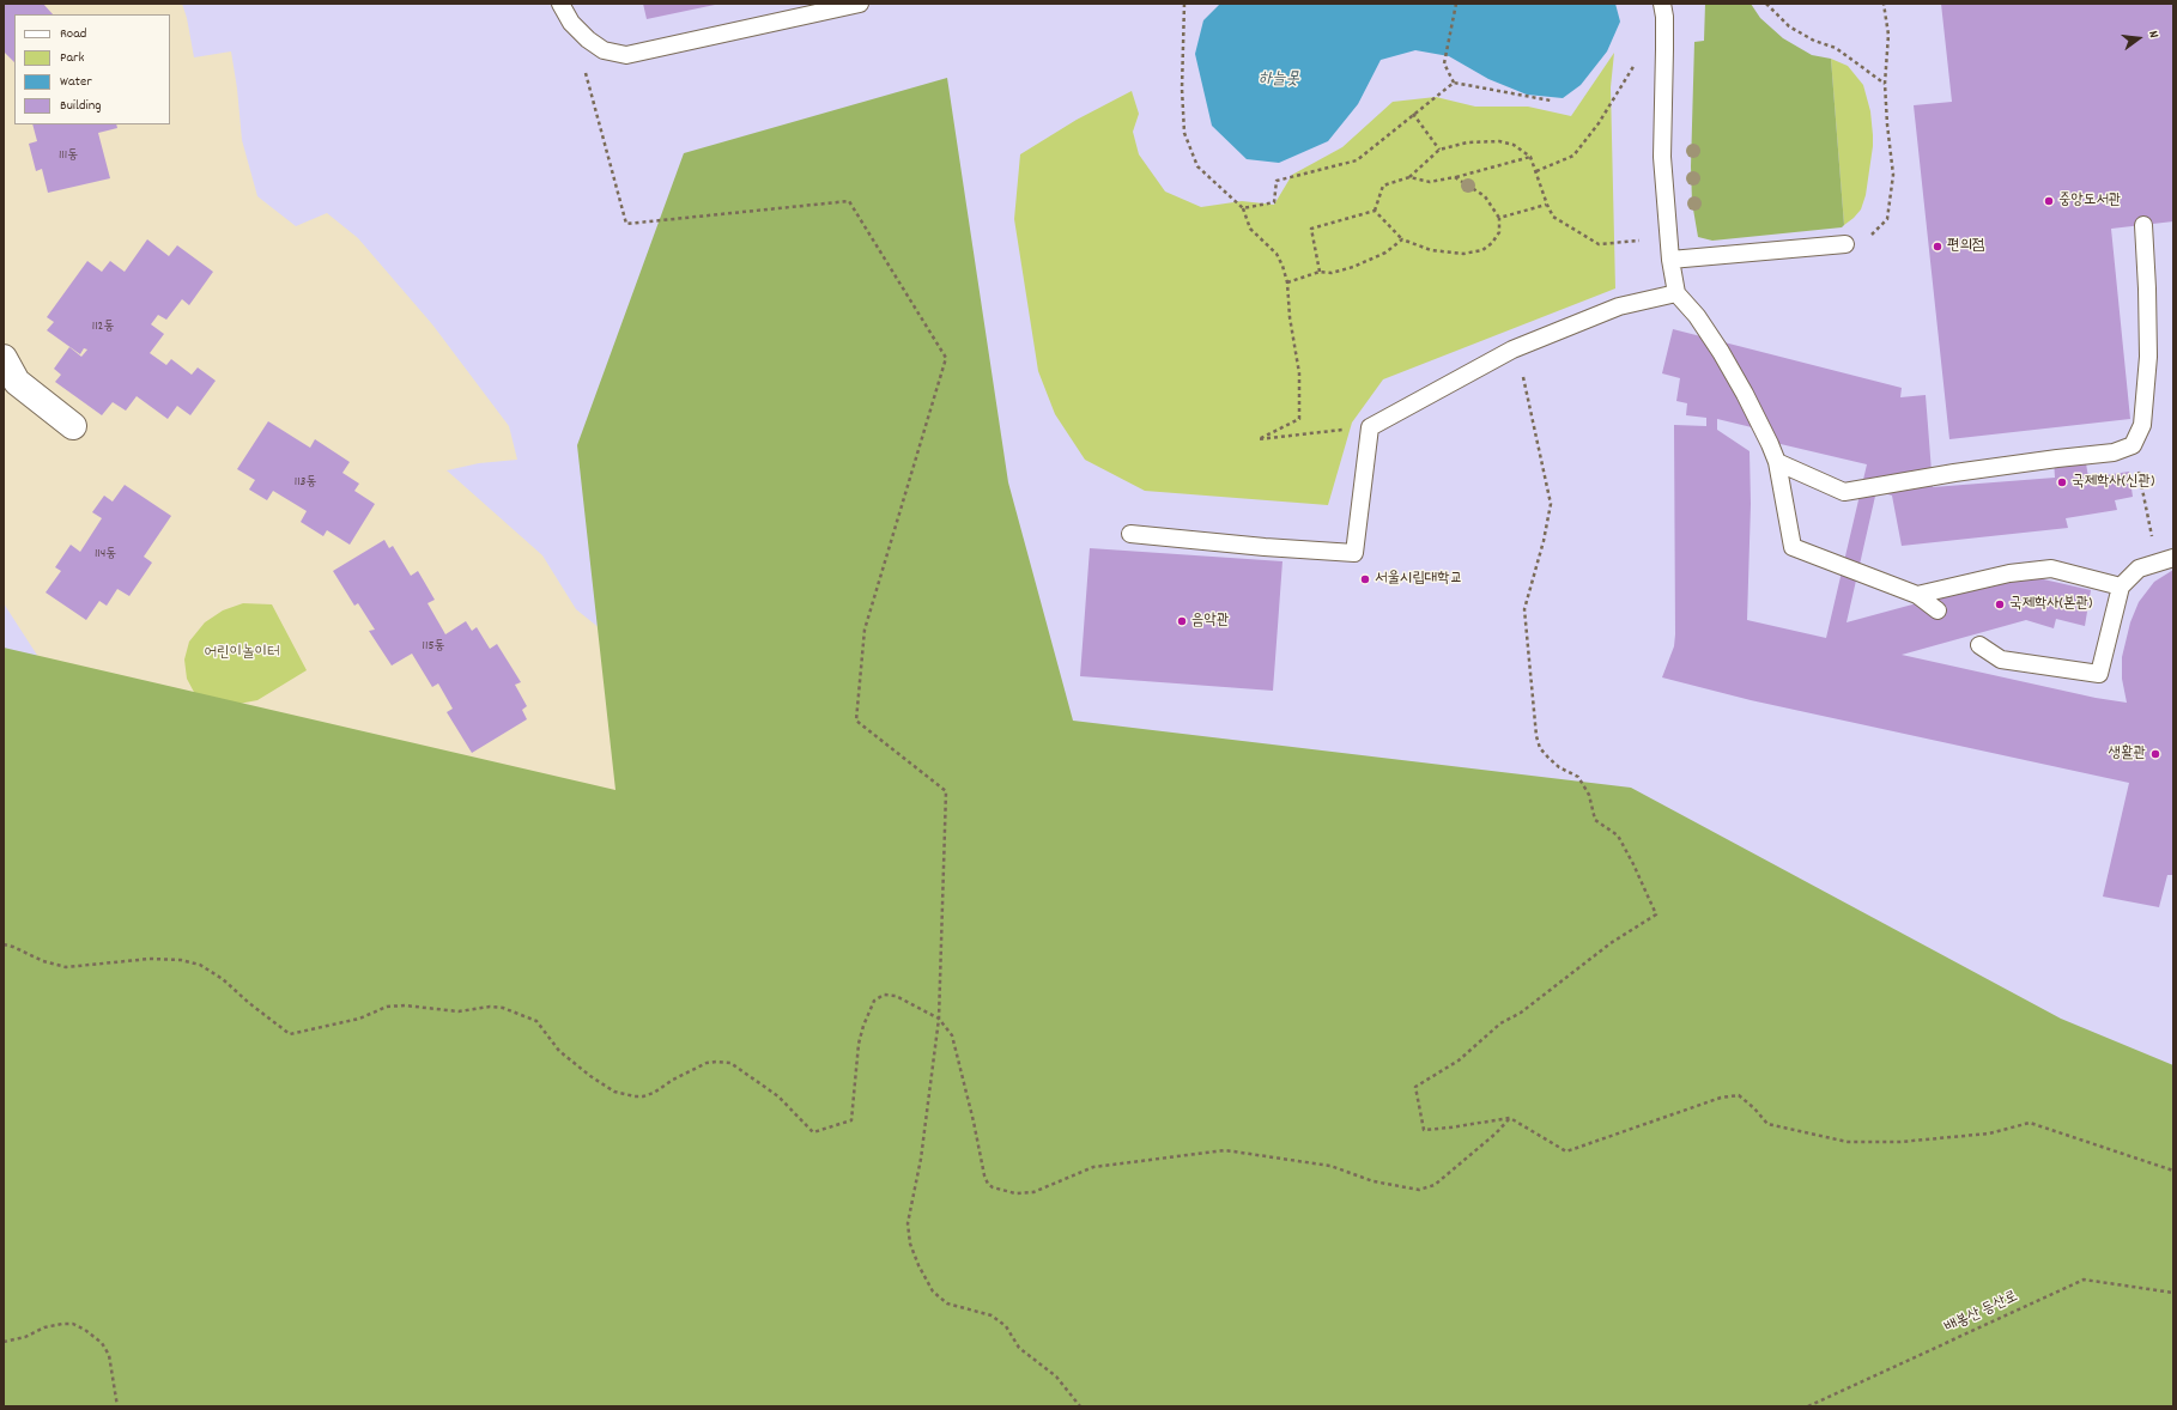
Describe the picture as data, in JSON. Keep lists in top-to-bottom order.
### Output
{
  "streets": {
    "path": ["배봉산 등산로"]
  },
  "water": ["하늘못"],
  "parks": ["어린이놀이터"],
  "places": [
    "중앙도서관",
    "편의점",
    "국제학사(신관)",
    "서울시립대학교",
    "국제학사(본관)",
    "음악관",
    "생활관"
  ],
  "house_numbers": [
    "111동",
    "112동",
    "113동",
    "114동",
    "115동"
  ],
  "legend": [
    "Road",
    "Park",
    "Water",
    "Building"
  ],
  "north": "right"
}
